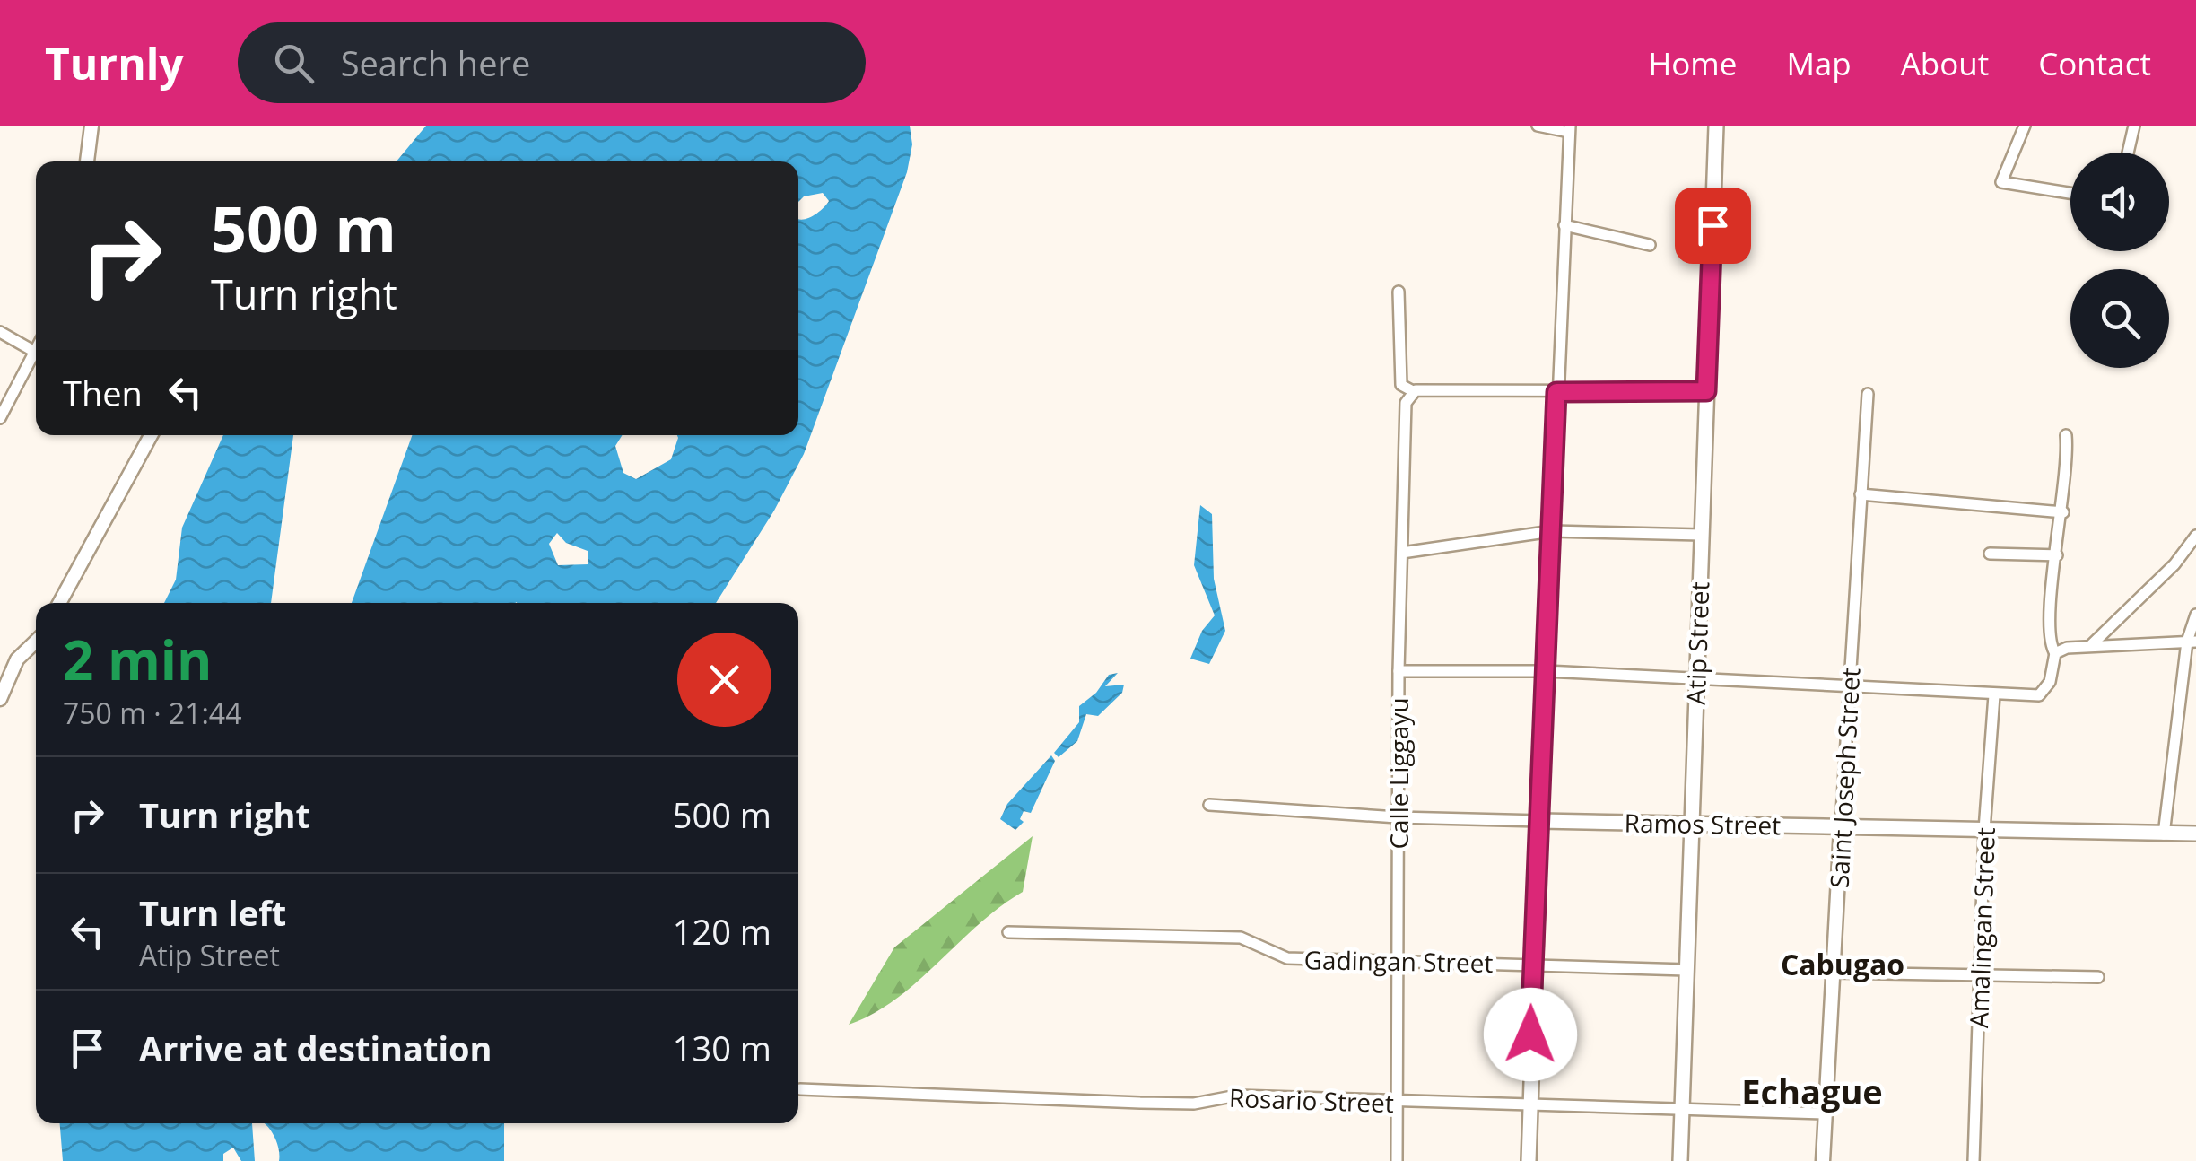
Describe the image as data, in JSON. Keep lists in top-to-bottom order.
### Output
{
  "streets": {
    "main road": ["Atip Street", "Ramos Street"],
    "street": [
      "Calle Liggayu",
      "Saint Joseph Street",
      "Amalingan Street",
      "Gadingan Street",
      "Rosario Street"
    ]
  },
  "crossings": [
    ["Atip Street", "Ramos Street"],
    ["Atip Street", "Gadingan Street"],
    ["Atip Street", "Rosario Street"],
    ["Calle Liggayu", "Ramos Street"],
    ["Calle Liggayu", "Gadingan Street"],
    ["Calle Liggayu", "Rosario Street"],
    ["Saint Joseph Street", "Ramos Street"],
    ["Saint Joseph Street", "Rosario Street"],
    ["Ramos Street", "Amalingan Street"]
  ],
  "districts": ["Cabugao", "Echague"],
  "page": {
    "header": "Turnly",
    "search": "Search here",
    "nav": [
      "Home",
      "Map",
      "About",
      "Contact"
    ],
    "turn": ["500 m", "Turn right"],
    "then": "Then",
    "heading": ["2 min", "750 m · 21:44"],
    "list": [
      {
        "name": "Turn right",
        "value": "500 m"
      },
      {
        "name": "Turn left",
        "note": "Atip Street",
        "value": "120 m"
      },
      {
        "name": "Arrive at destination",
        "value": "130 m"
      }
    ]
  }
}
